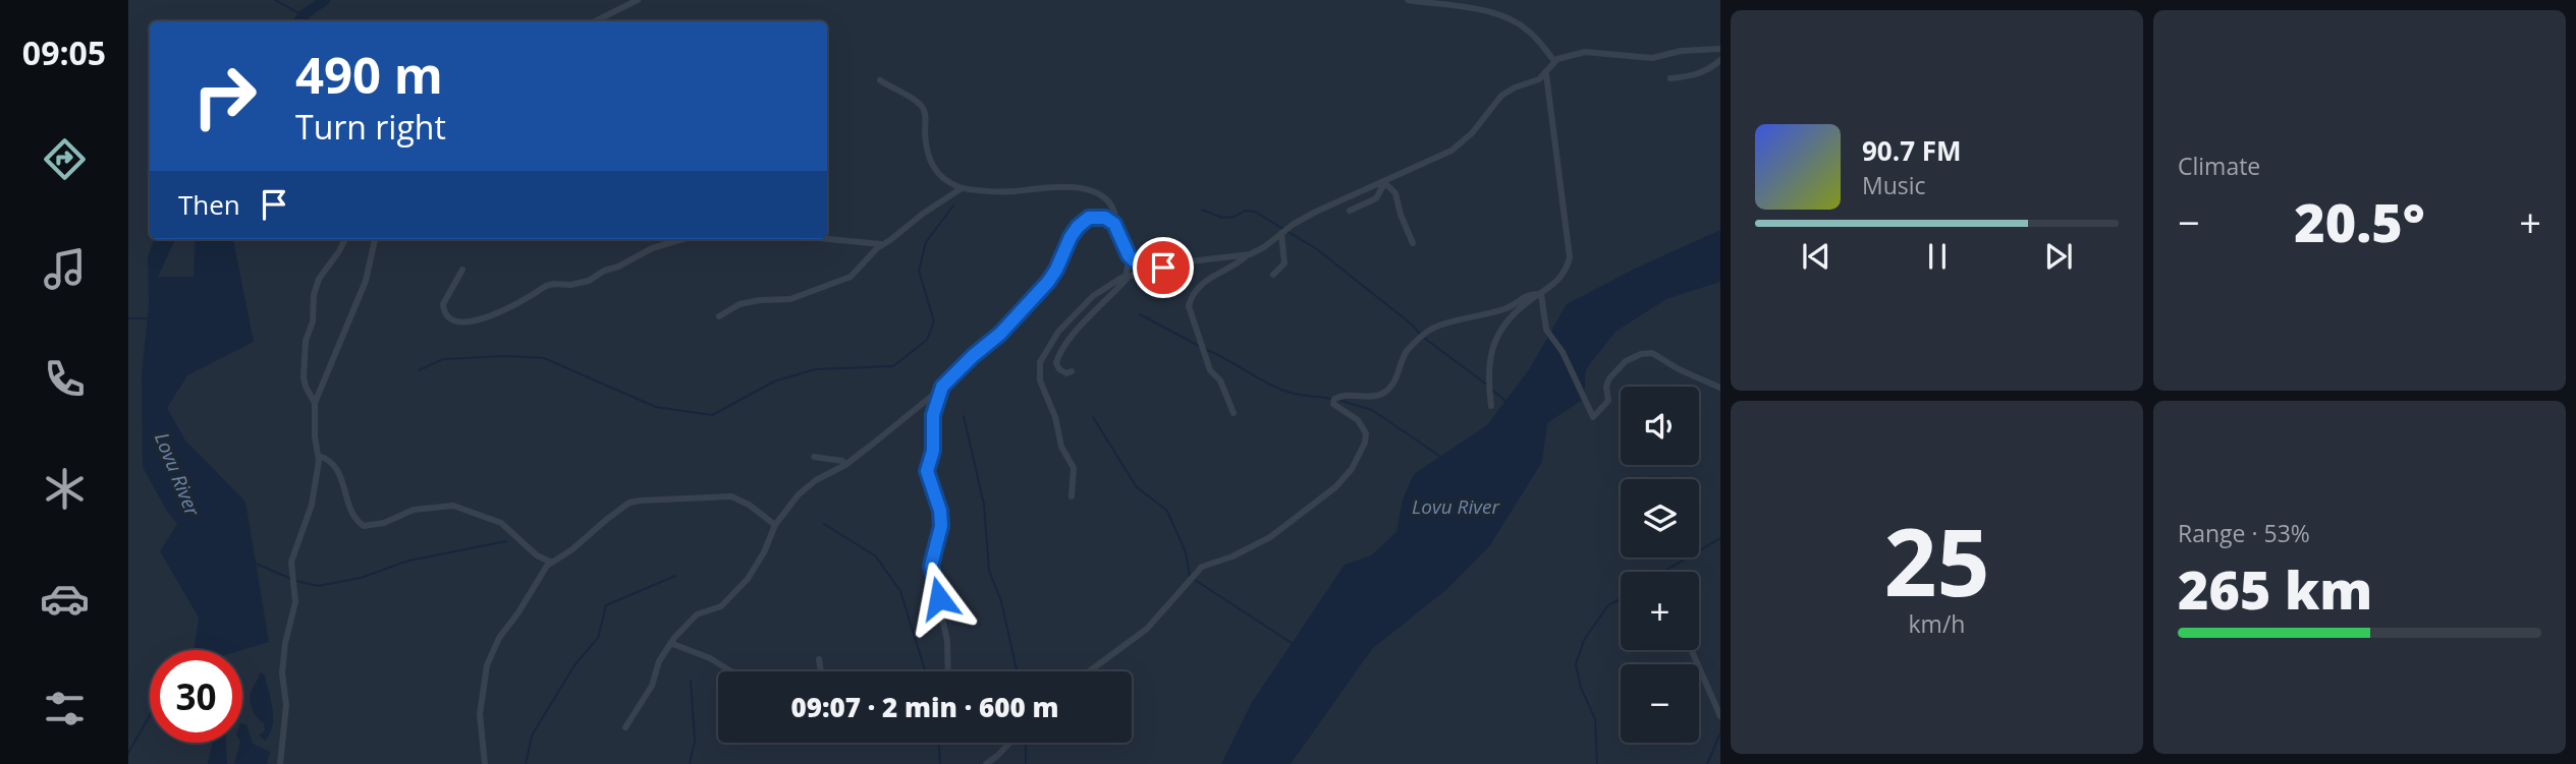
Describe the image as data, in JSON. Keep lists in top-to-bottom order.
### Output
{
  "water": ["Lovu River"],
  "page": {
    "tabs": "09:05",
    "tile": [
      "Climate",
      ["25", "km/h"],
      ["Range · 53%", "265 km"]
    ],
    "turn": ["490 m", "Turn right"],
    "song": ["90.7 FM", "Music"],
    "then": "Then",
    "heat": ["−", "20.5°", "+"],
    "map_buttons": ["+", "−"],
    "limit": "30",
    "trip": "09:07 · 2 min · 600 m"
  }
}
